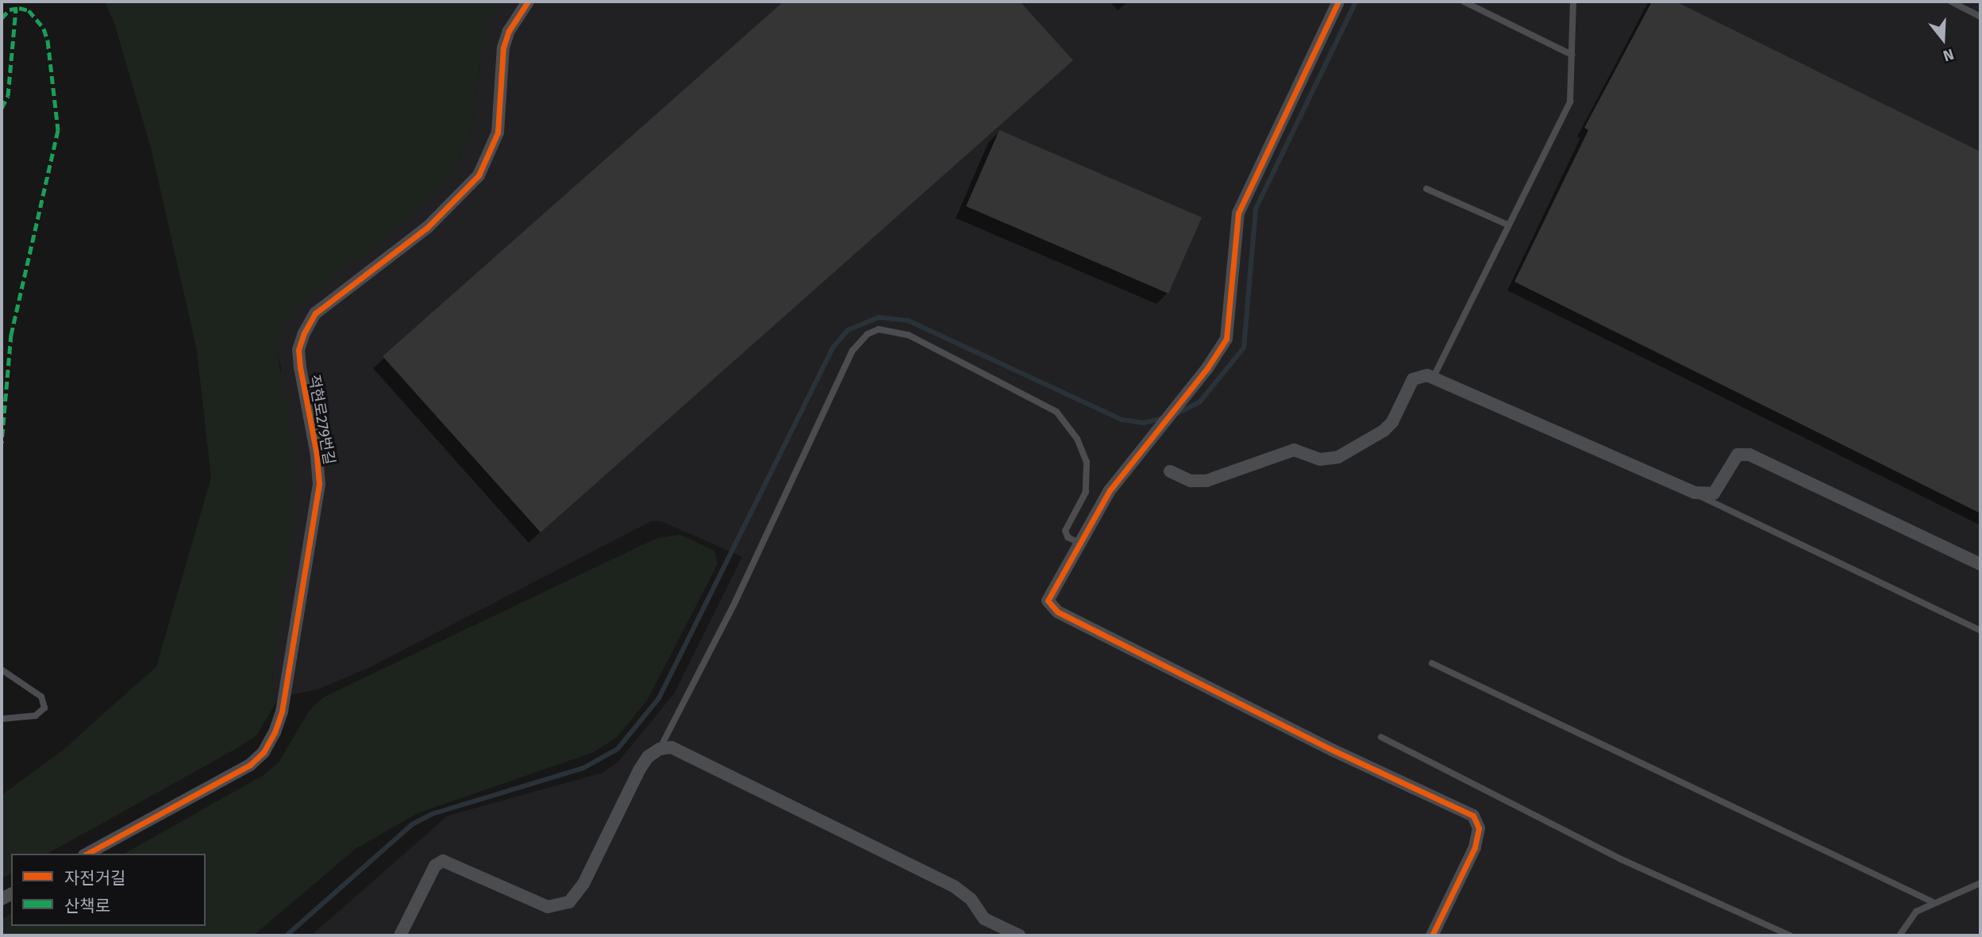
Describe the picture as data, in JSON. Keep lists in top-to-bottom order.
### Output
{
  "streets": {
    "street": ["적현로279번길"]
  },
  "legend": ["자전거길", "산책로"],
  "north": "bottom"
}
